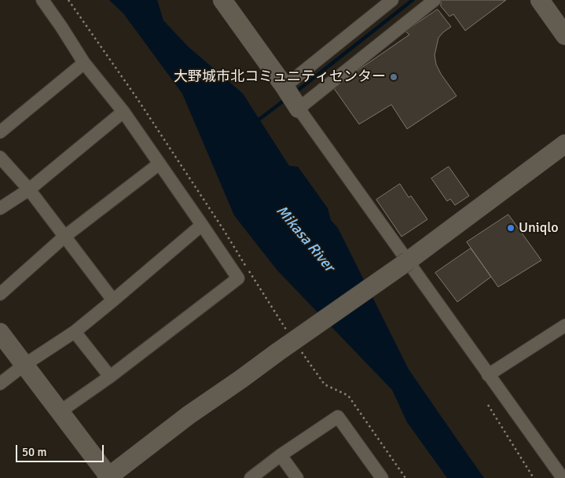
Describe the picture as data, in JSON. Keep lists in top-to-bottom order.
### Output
{
  "water": ["Mikasa River"],
  "places": ["大野城市北コミュニティセンター", "Uniqlo"],
  "scale_bar": "50 m"
}
